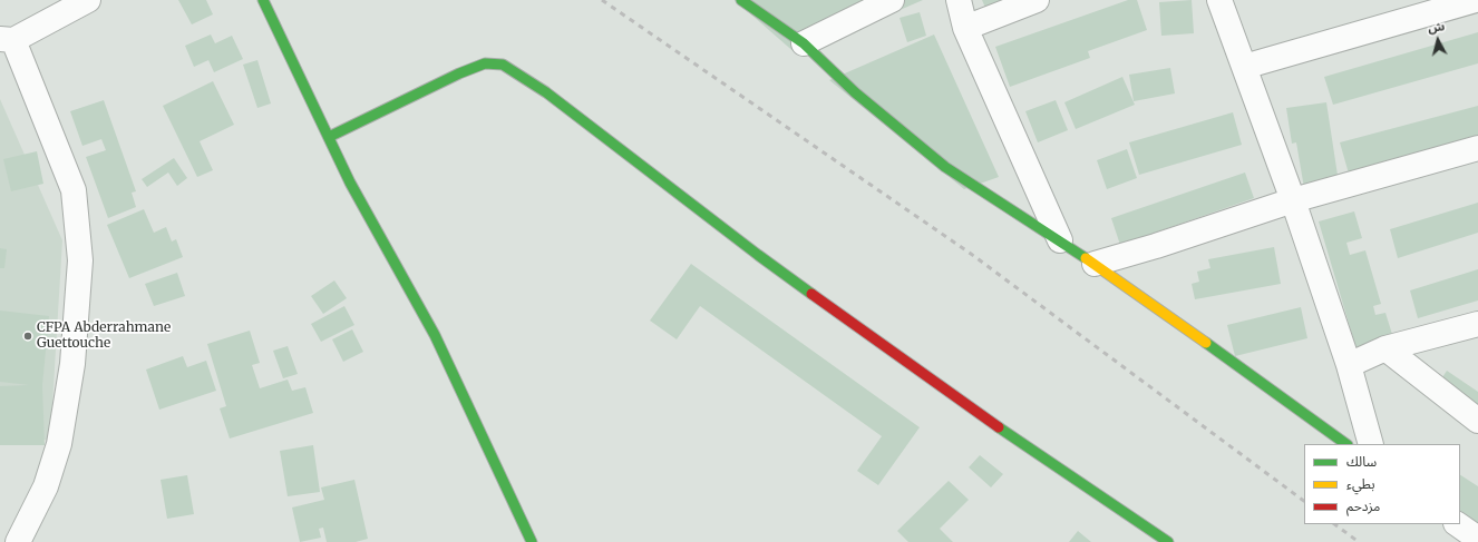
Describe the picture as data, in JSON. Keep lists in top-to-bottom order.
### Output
{
  "places": ["CFPA Abderrahmane Guettouche"],
  "legend": ["سالك", "بطيء", "مزدحم"],
  "north": "top"
}
